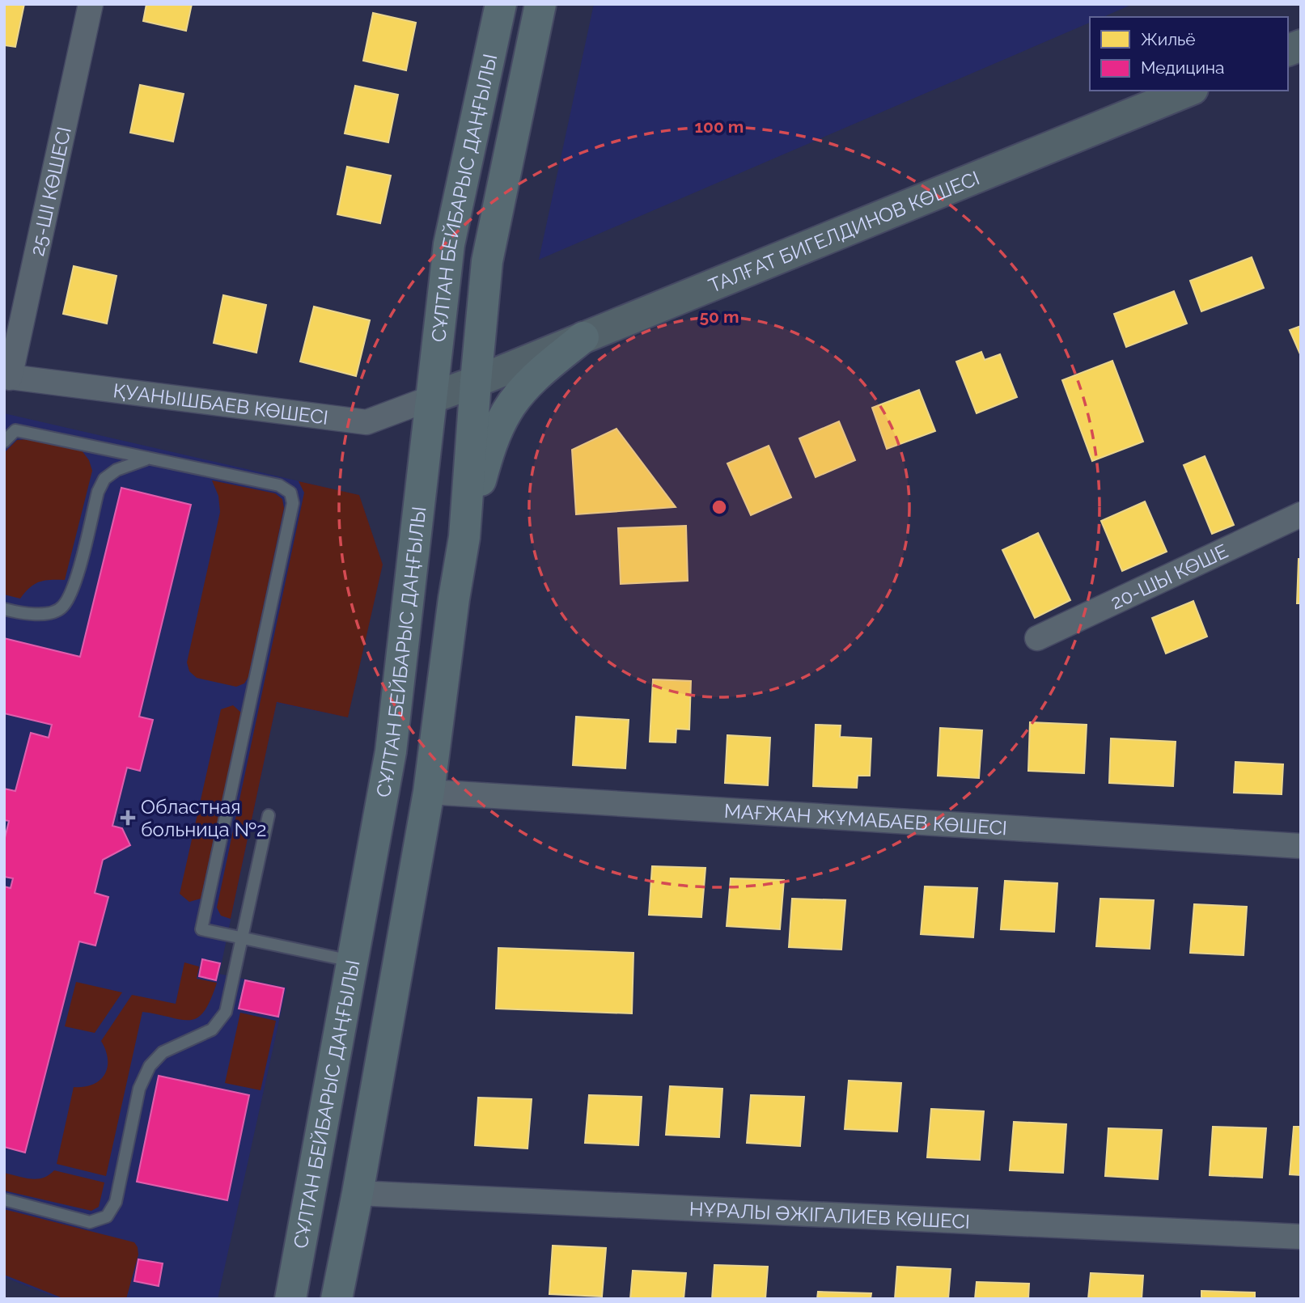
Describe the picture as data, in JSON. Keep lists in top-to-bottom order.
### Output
{
  "streets": {
    "main road": ["СҰЛТАН БЕЙБАРЫС ДАҢҒЫЛЫ"],
    "street": [
      "25-ШІ КӨШЕСІ",
      "ТАЛҒАТ БИГЕЛДИНОВ КӨШЕСІ",
      "ҚУАНЫШБАЕВ КӨШЕСІ",
      "20-ШЫ КӨШЕ",
      "МАҒЖАН ЖҰМАБАЕВ КӨШЕСІ",
      "НҰРАЛЫ ӘЖIГАЛИЕВ КӨШЕСI"
    ]
  },
  "crossings": [
    ["25-ШІ КӨШЕСІ", "ҚУАНЫШБАЕВ КӨШЕСІ"],
    ["СҰЛТАН БЕЙБАРЫС ДАҢҒЫЛЫ", "ТАЛҒАТ БИГЕЛДИНОВ КӨШЕСІ"],
    ["СҰЛТАН БЕЙБАРЫС ДАҢҒЫЛЫ", "ҚУАНЫШБАЕВ КӨШЕСІ"],
    ["СҰЛТАН БЕЙБАРЫС ДАҢҒЫЛЫ", "МАҒЖАН ЖҰМАБАЕВ КӨШЕСІ"],
    ["СҰЛТАН БЕЙБАРЫС ДАҢҒЫЛЫ", "НҰРАЛЫ ӘЖIГАЛИЕВ КӨШЕСI"],
    ["ТАЛҒАТ БИГЕЛДИНОВ КӨШЕСІ", "ҚУАНЫШБАЕВ КӨШЕСІ"]
  ],
  "places": {
    "health": ["Областная больница №2"]
  },
  "legend": ["Жильё", "Медицина"],
  "rings": ["100 m", "50 m"]
}
